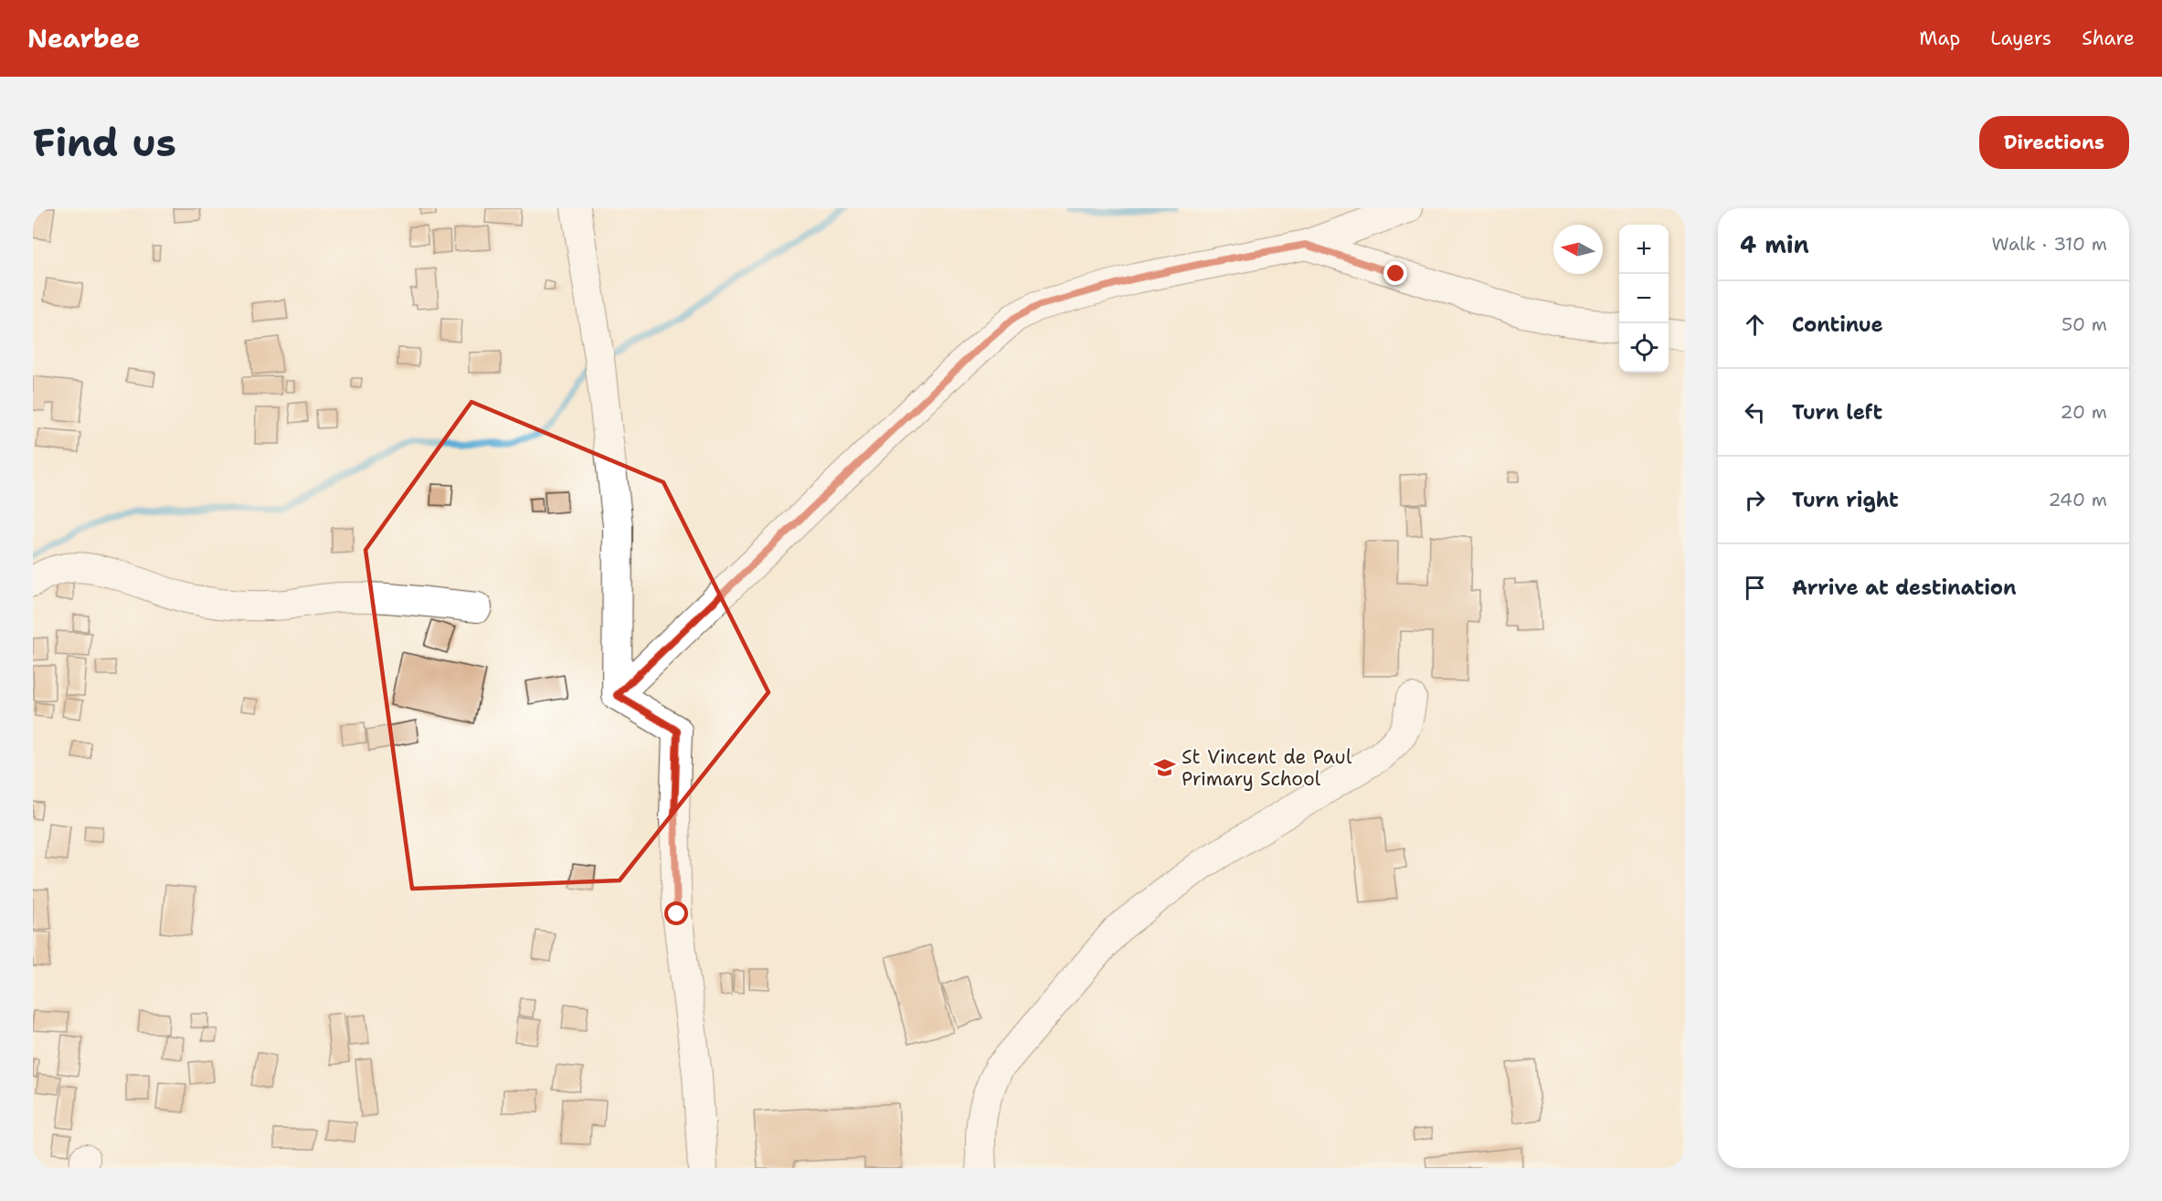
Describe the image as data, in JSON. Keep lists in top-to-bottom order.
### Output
{
  "places": {
    "school or university": ["St Vincent de Paul Primary School"]
  },
  "north": "left",
  "page": {
    "header": "Nearbee",
    "nav": ["Map", "Layers", "Share"],
    "buttons": "Directions",
    "title": "Find us",
    "heading": ["4 min", "Walk · 310 m"],
    "map_buttons": ["+", "−"],
    "list": [
      ["Continue", "50 m"],
      ["Turn left", "20 m"],
      ["Turn right", "240 m"],
      "Arrive at destination"
    ]
  }
}
